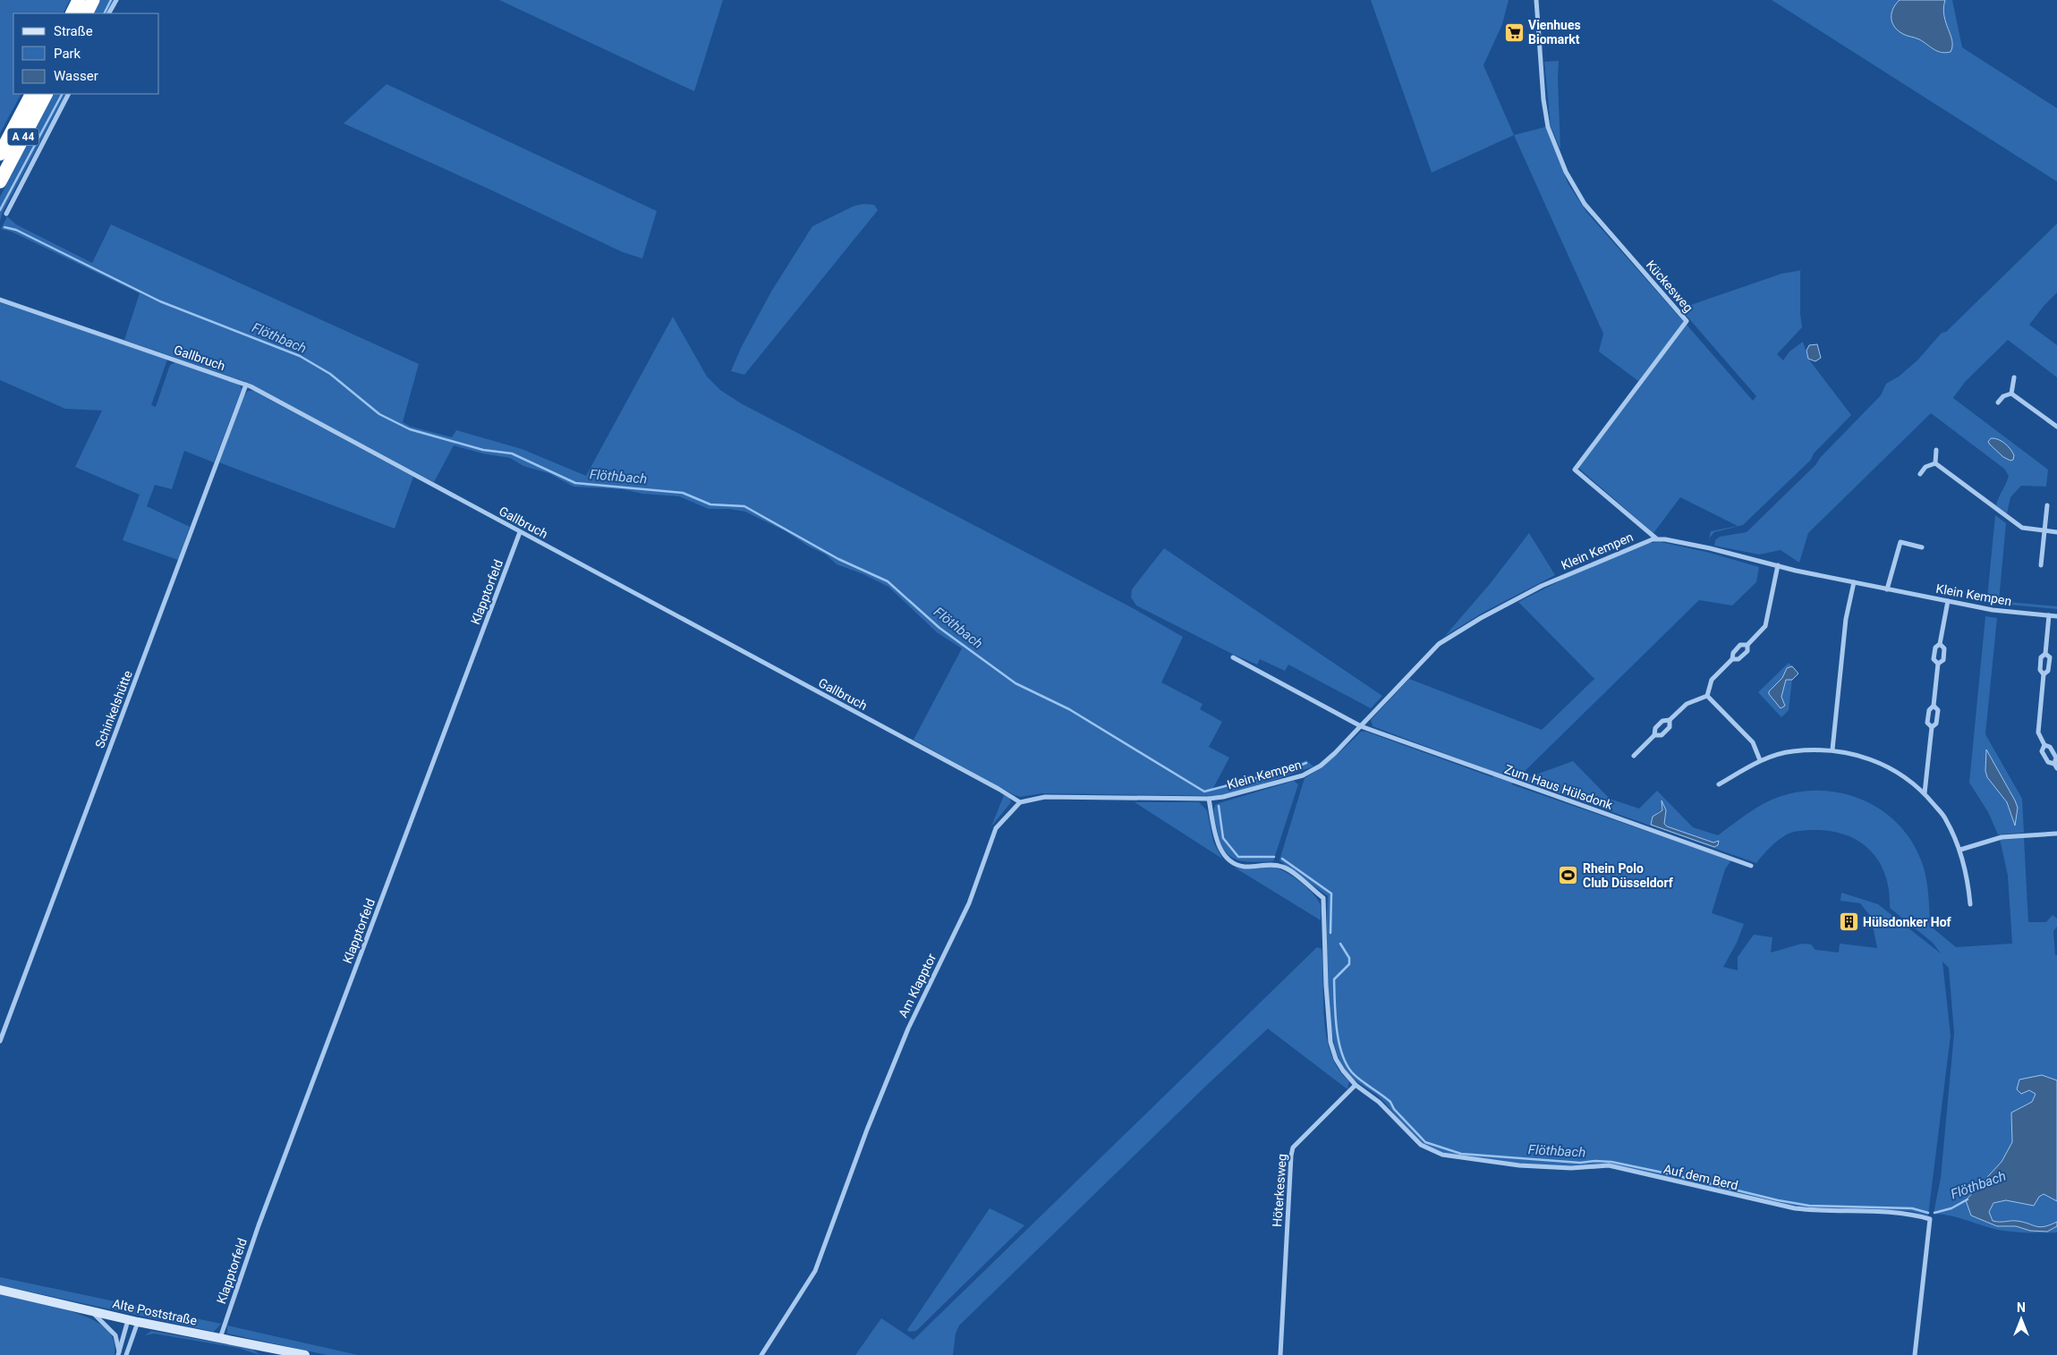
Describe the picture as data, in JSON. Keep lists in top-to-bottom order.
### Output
{
  "streets": {
    "highway": ["A 44"],
    "street": [
      "Kückesweg",
      "Gallbruch",
      "Klein Kempen",
      "Klapptorfeld",
      "Schinkelshütte",
      "Zum Haus Hülsdonk",
      "Am Klapptor",
      "Auf dem Berd",
      "Höterkesweg",
      "Alte Poststraße"
    ]
  },
  "crossings": [
    ["Kückesweg", "Klein Kempen"],
    ["Gallbruch", "Klapptorfeld"],
    ["Gallbruch", "Schinkelshütte"],
    ["Gallbruch", "Am Klapptor"],
    ["Klein Kempen", "Zum Haus Hülsdonk"],
    ["Klapptorfeld", "Alte Poststraße"],
    ["Auf dem Berd", "Höterkesweg"]
  ],
  "water": ["Flöthbach"],
  "places": {
    "supermarket": ["Vienhues Biomarkt"],
    "sports": ["Rhein Polo Club Düsseldorf"],
    "building": ["Hülsdonker Hof"]
  },
  "legend": ["Straße", "Park", "Wasser"],
  "north": "top"
}
